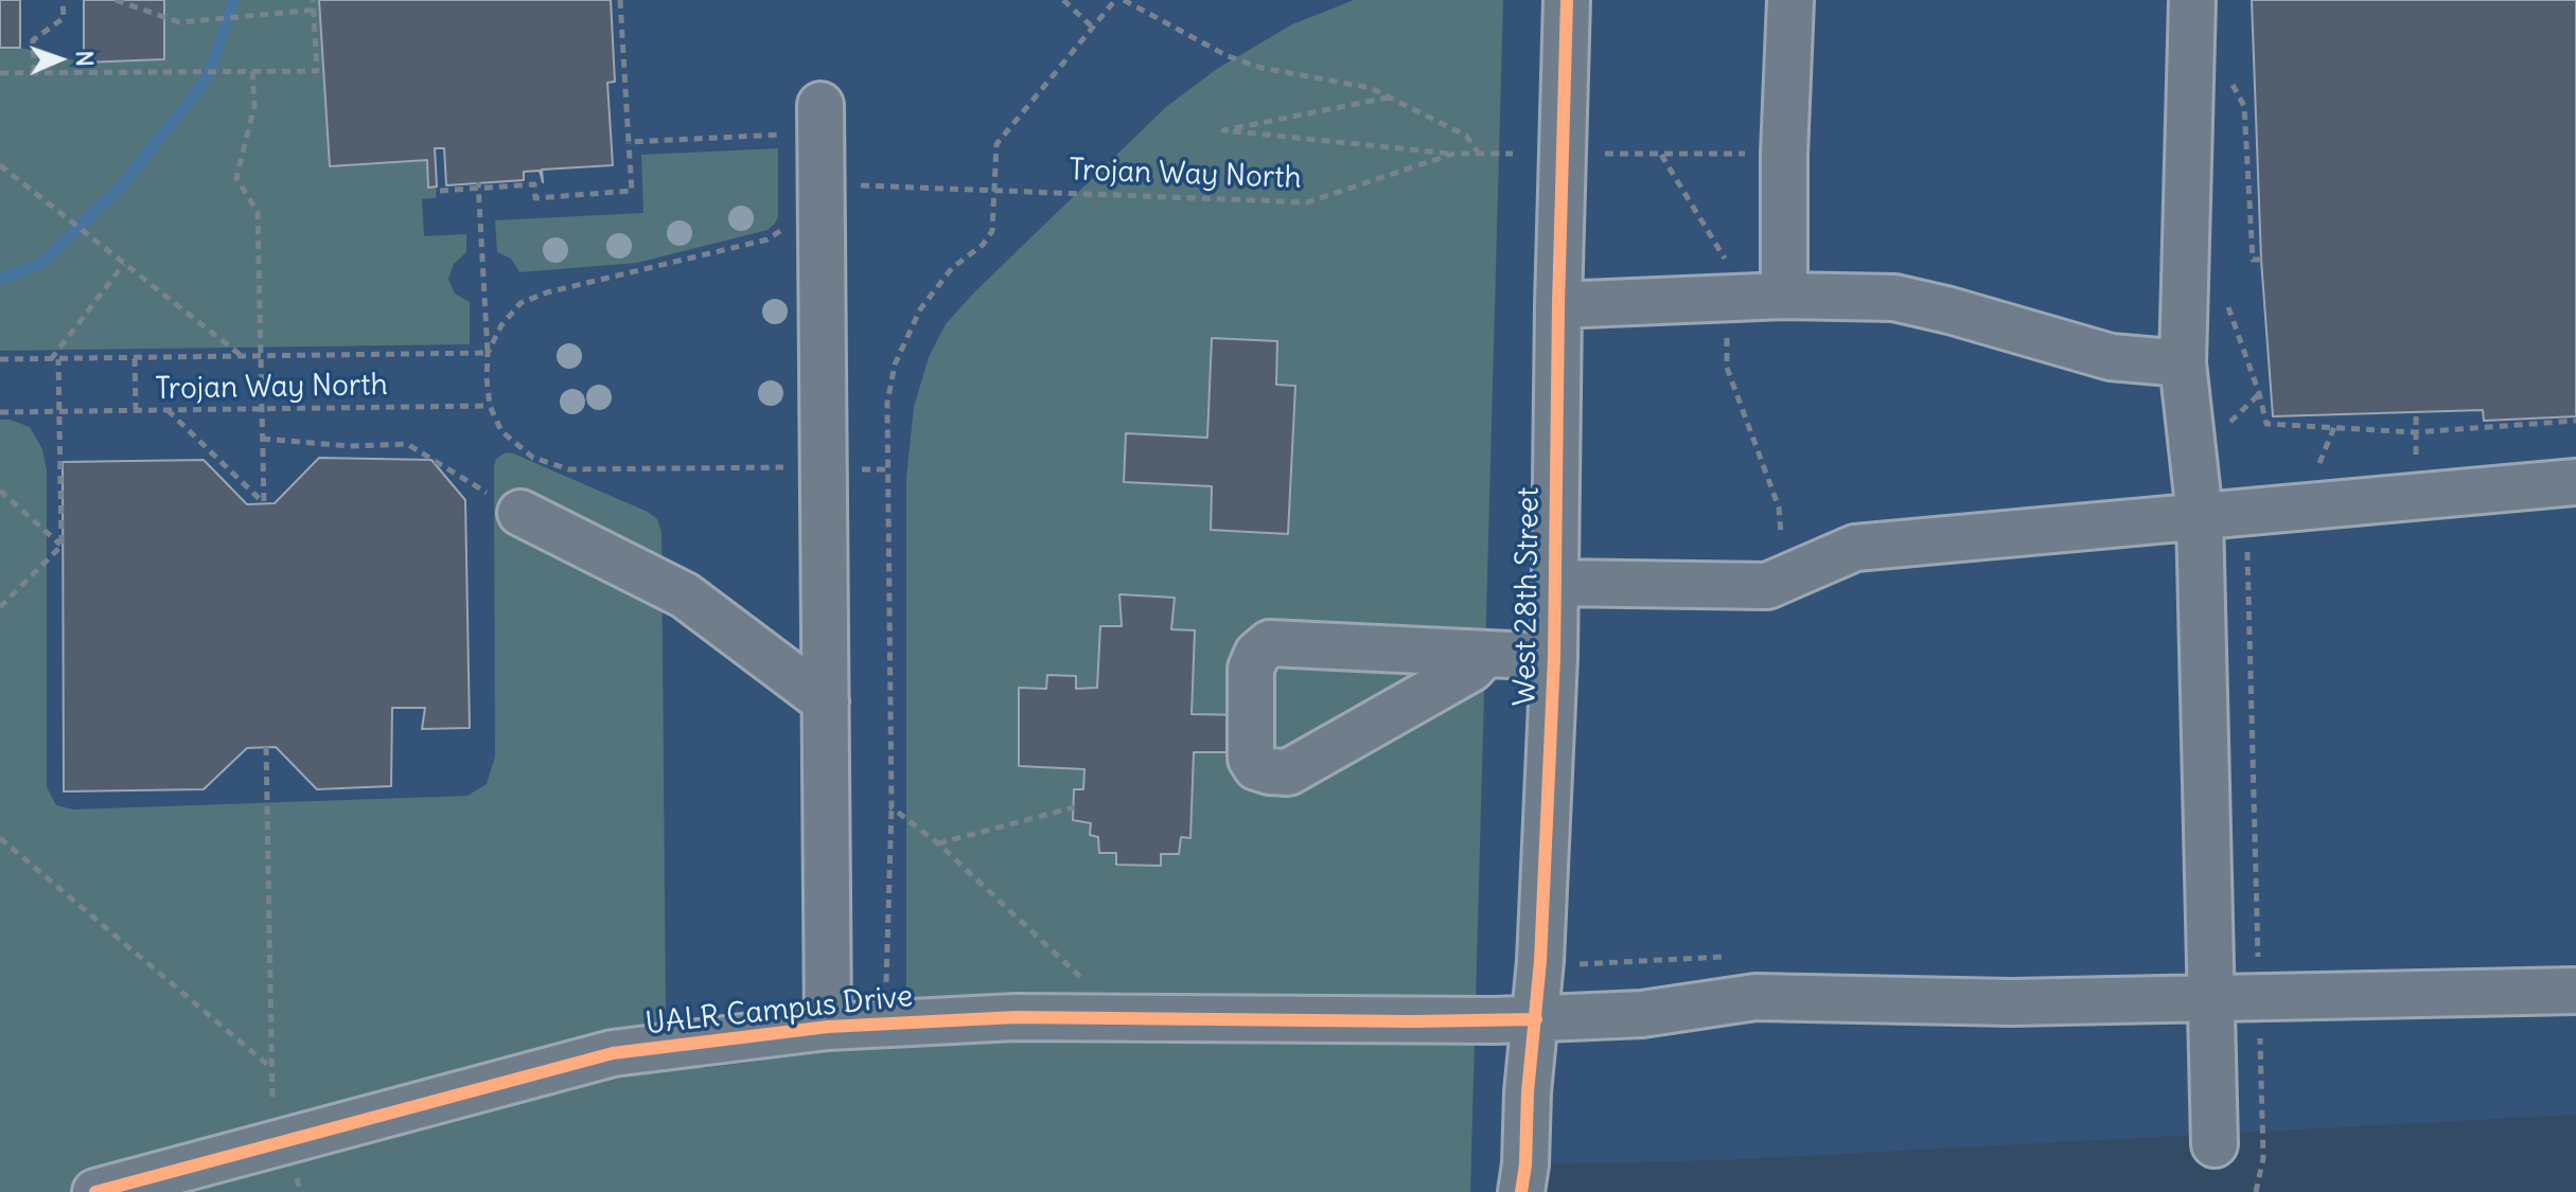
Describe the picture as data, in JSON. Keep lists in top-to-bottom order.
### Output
{
  "streets": {
    "street": ["West 28th Street", "UALR Campus Drive"],
    "path": ["Trojan Way North"]
  },
  "crossings": [
    ["West 28th Street", "UALR Campus Drive"]
  ],
  "north": "right"
}
